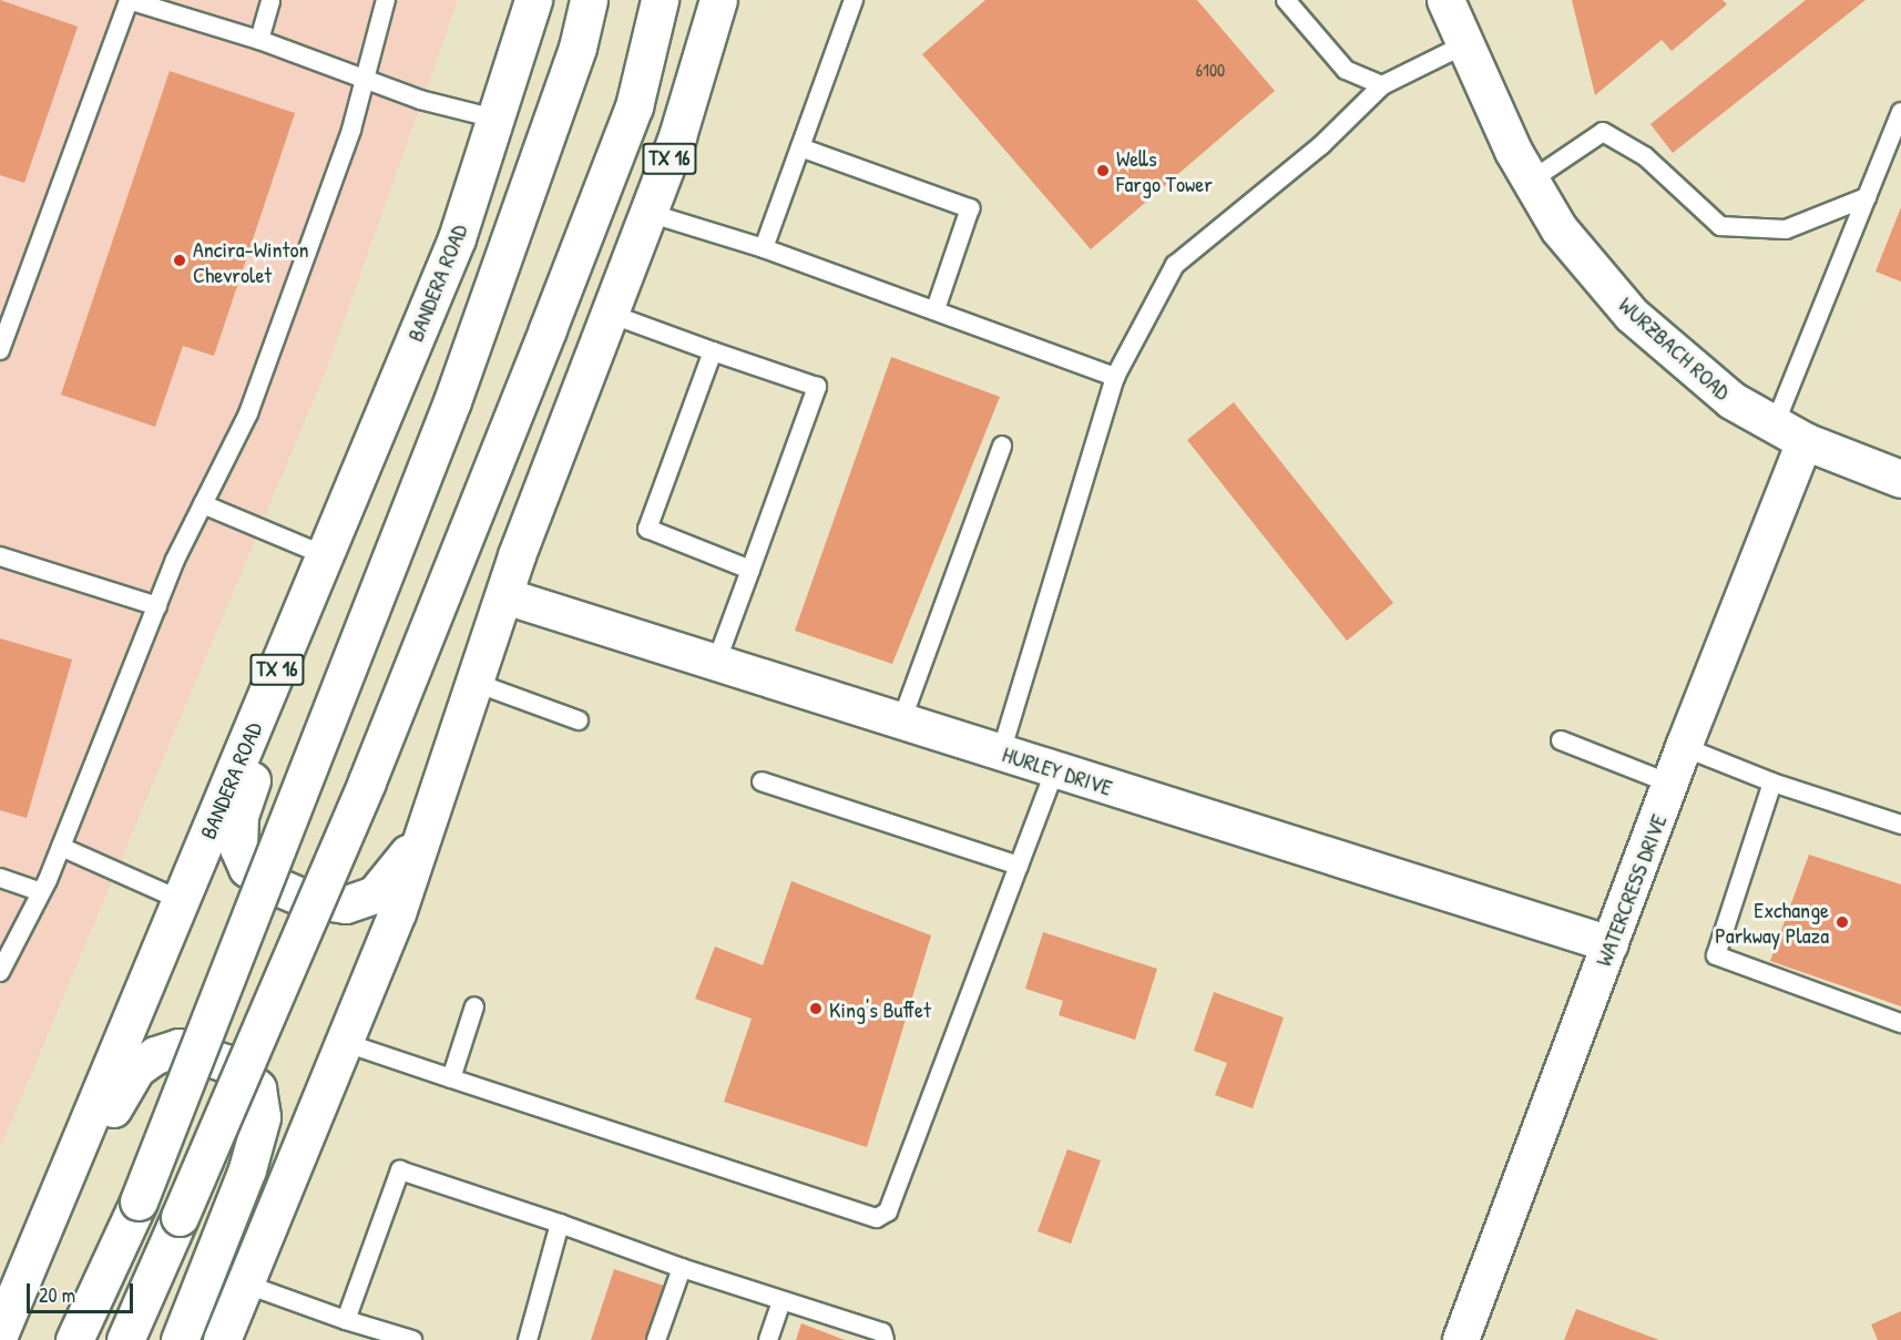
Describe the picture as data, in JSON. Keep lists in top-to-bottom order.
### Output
{
  "streets": {
    "main road": ["TX 16", "BANDERA ROAD", "WURZBACH ROAD"],
    "street": ["HURLEY DRIVE", "WATERCRESS DRIVE"]
  },
  "crossings": [
    ["TX 16", "HURLEY DRIVE"],
    ["WURZBACH ROAD", "WATERCRESS DRIVE"],
    ["HURLEY DRIVE", "WATERCRESS DRIVE"]
  ],
  "places": [
    "Wells Fargo Tower",
    "Ancira-Winton Chevrolet",
    "Exchange Parkway Plaza",
    "King's Buffet"
  ],
  "house_numbers": ["6100"],
  "scale_bar": "20 m"
}
